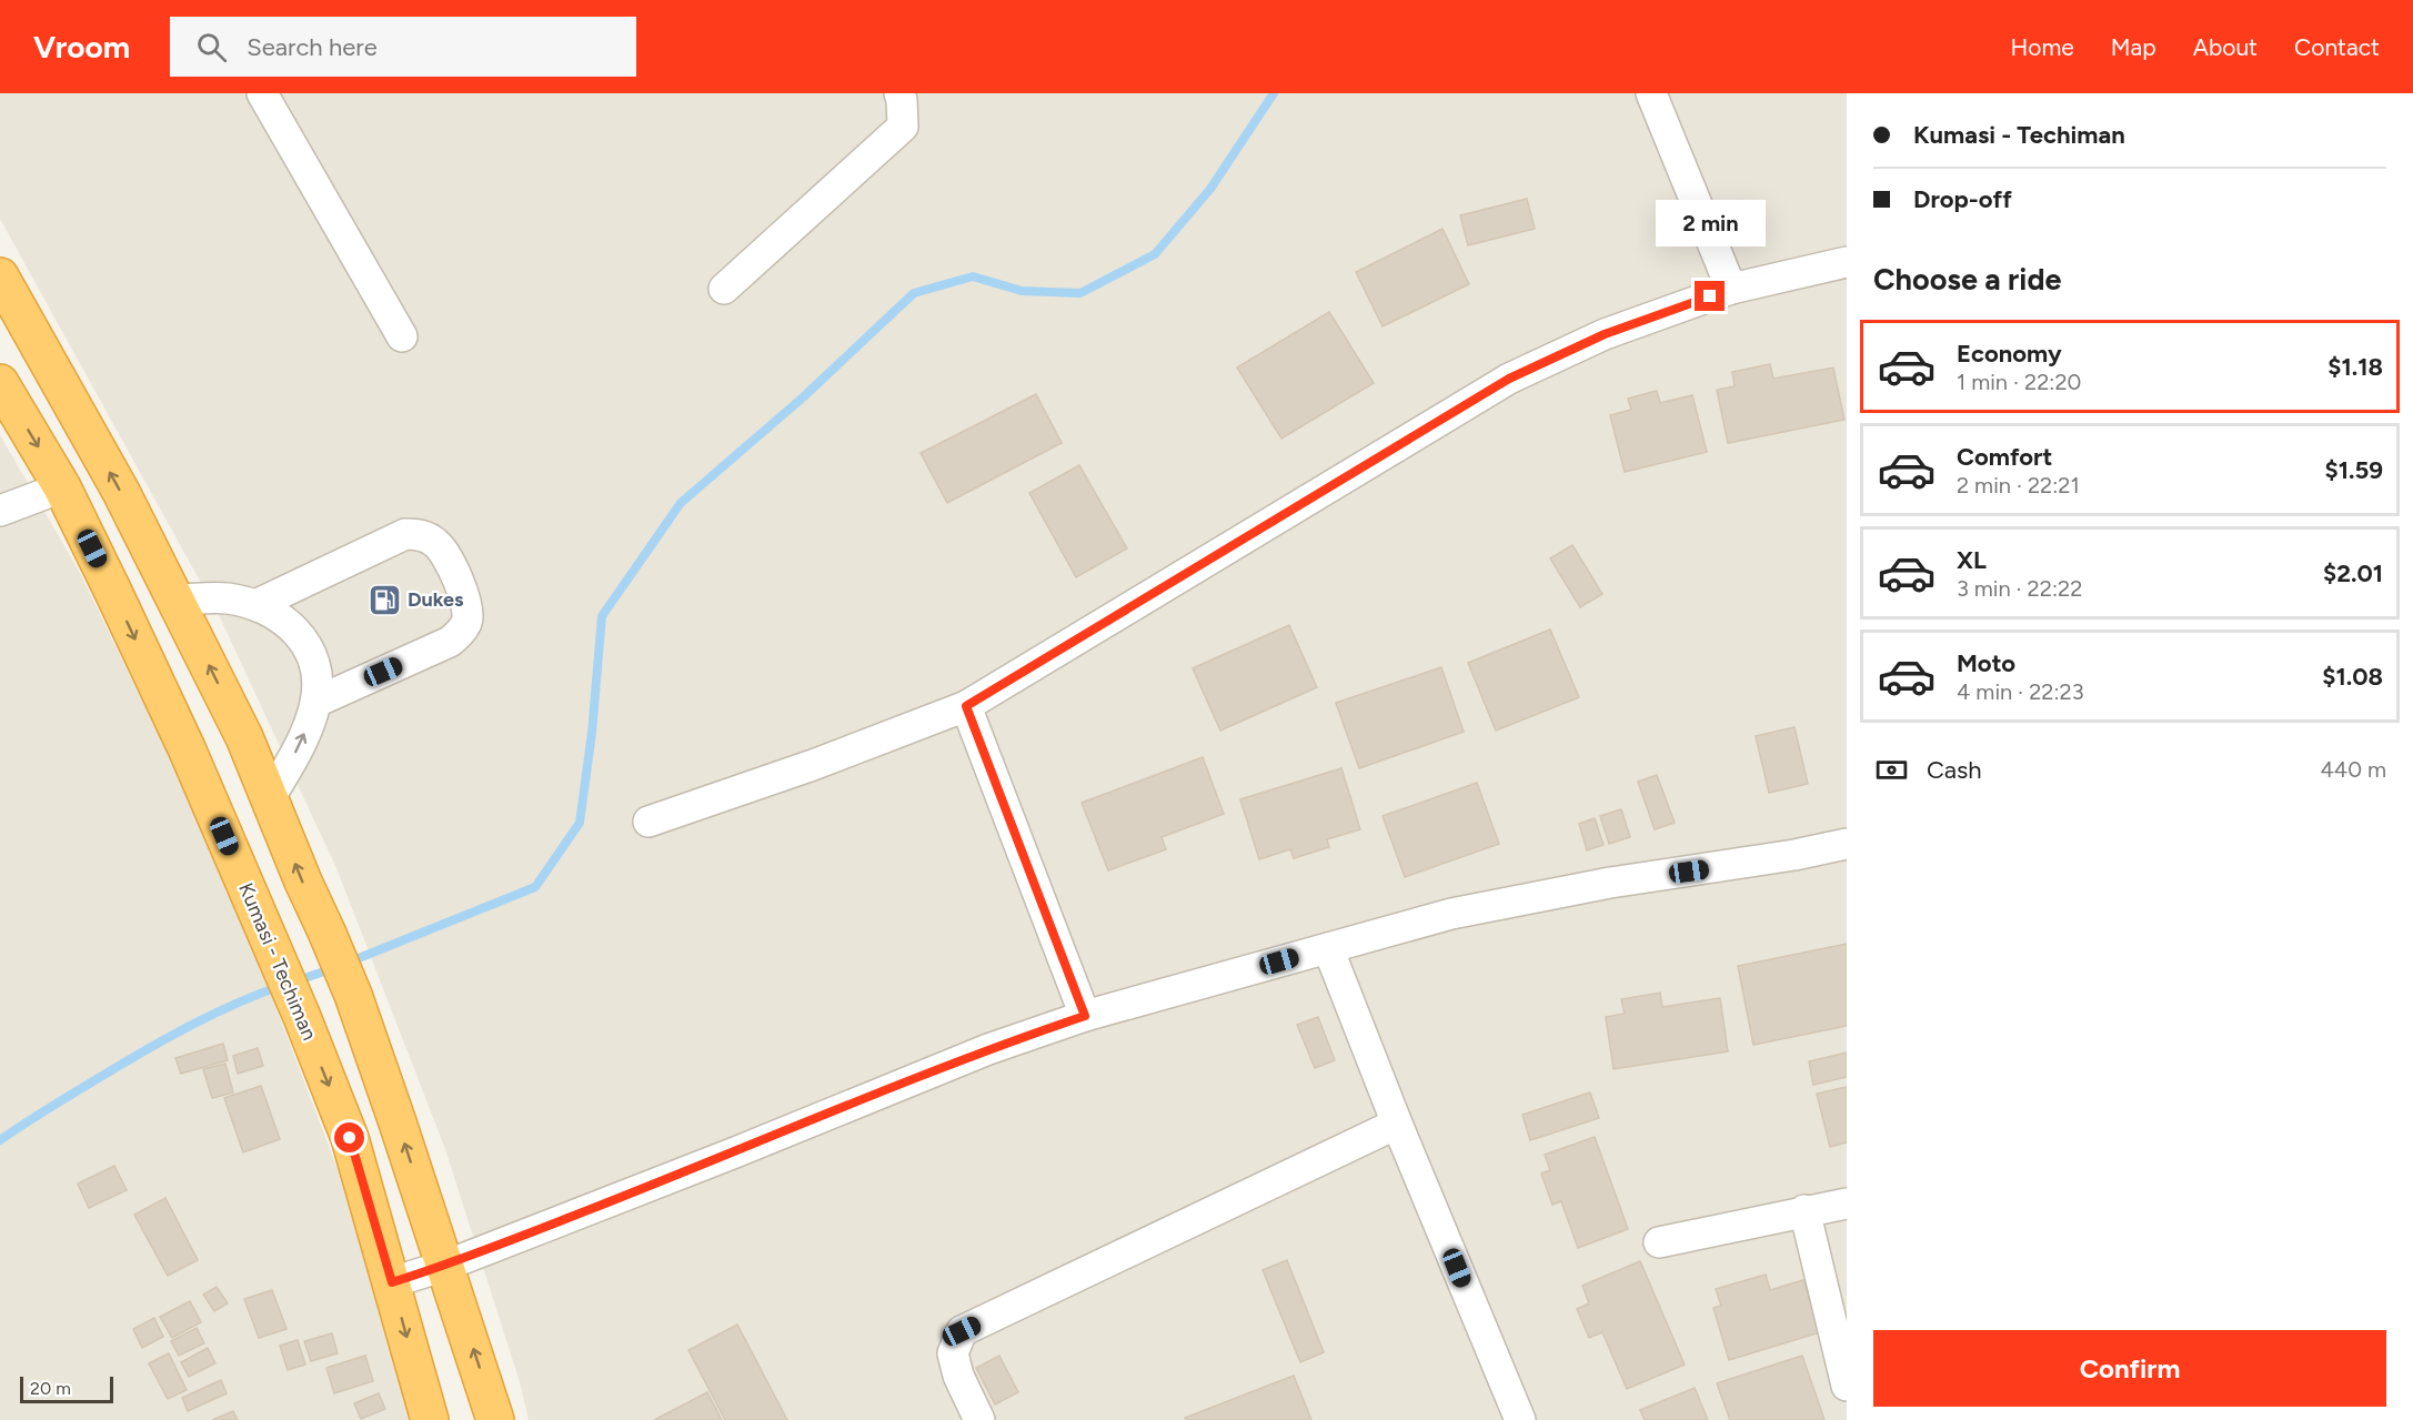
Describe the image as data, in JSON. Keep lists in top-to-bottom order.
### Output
{
  "streets": {
    "highway": ["Kumasi - Techiman"]
  },
  "places": {
    "fuel station": ["Dukes"]
  },
  "scale_bar": "20 m",
  "page": {
    "header": "Vroom",
    "search": "Search here",
    "nav": [
      "Home",
      "Map",
      "About",
      "Contact"
    ],
    "banner": ["Kumasi - Techiman", "Drop-off"],
    "bubble": "2 min",
    "heading": "Choose a ride",
    "list": [
      {
        "name": "Economy",
        "note": "1 min · 22:20",
        "value": "$1.18"
      },
      {
        "name": "Comfort",
        "note": "2 min · 22:21",
        "value": "$1.59"
      },
      {
        "name": "XL",
        "note": "3 min · 22:22",
        "value": "$2.01"
      },
      {
        "name": "Moto",
        "note": "4 min · 22:23",
        "value": "$1.08"
      }
    ],
    "pay": ["Cash", "440 m"],
    "buttons": "Confirm",
    "scale": "20 m"
  }
}
